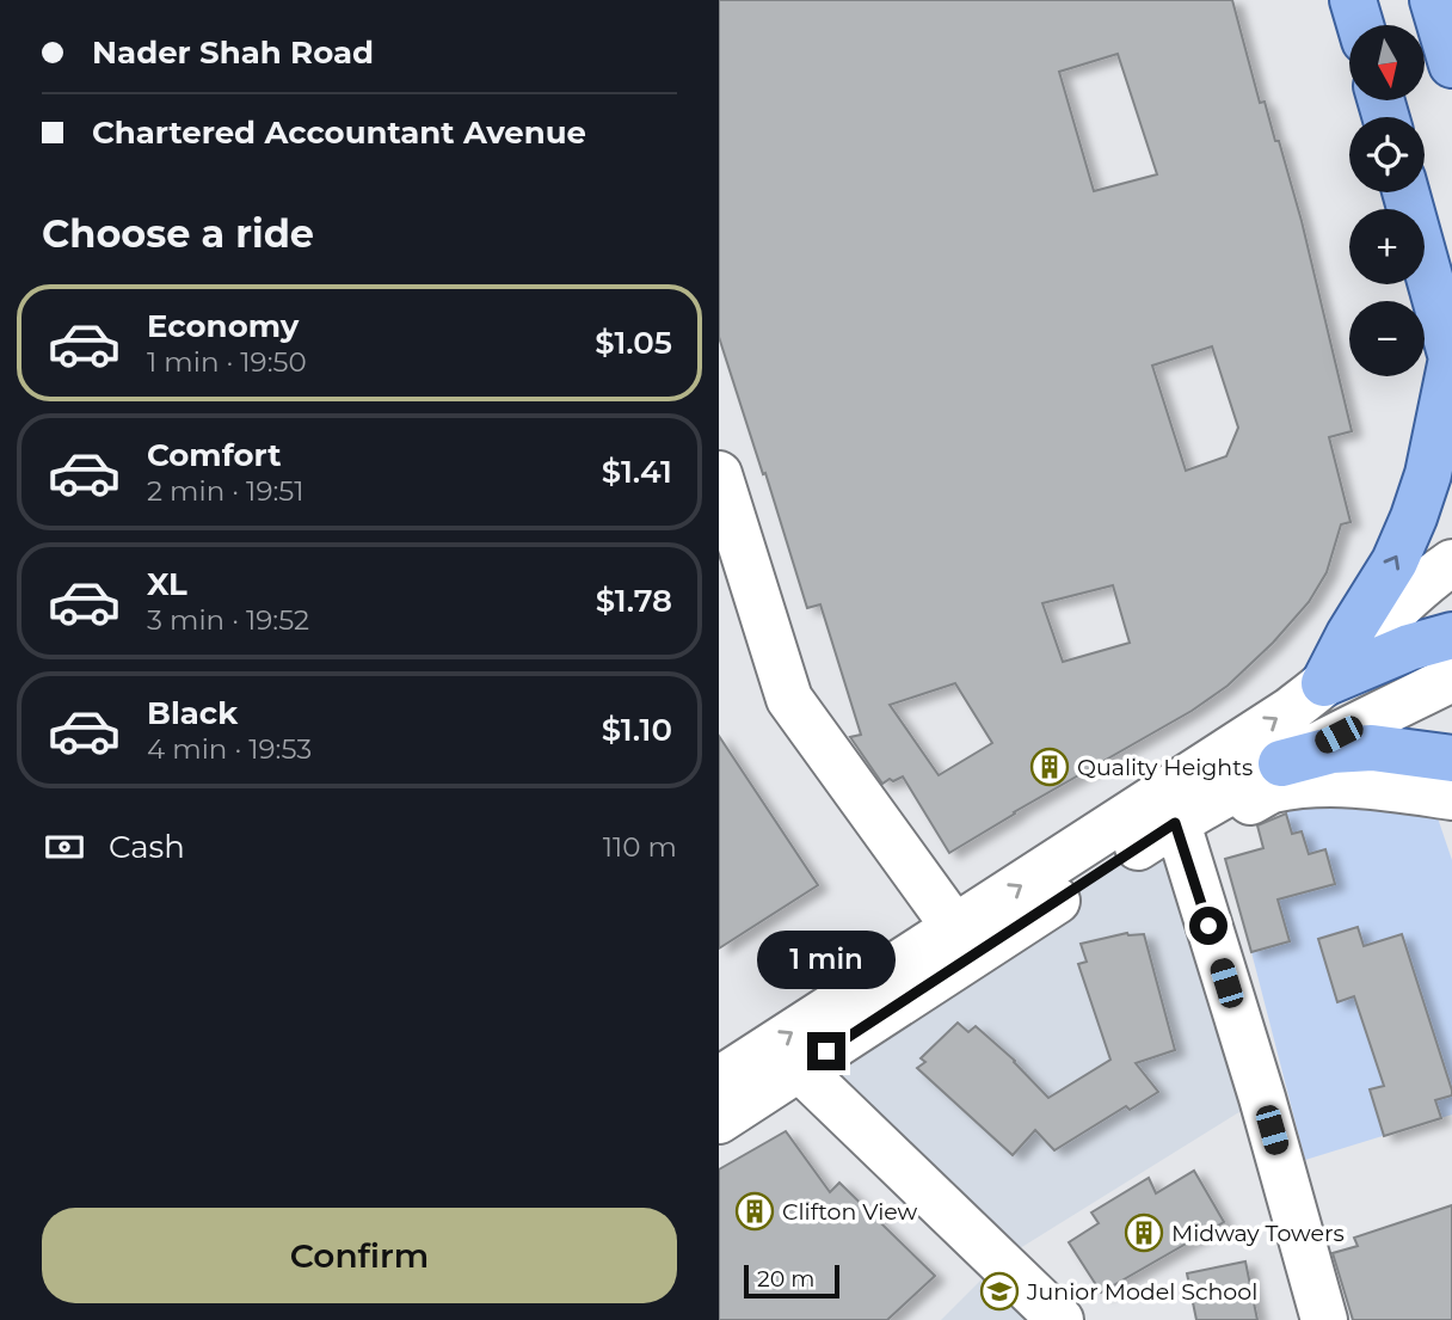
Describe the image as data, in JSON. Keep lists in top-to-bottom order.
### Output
{
  "places": {
    "building": ["Quality Heights", "Clifton View", "Midway Towers"],
    "school or university": ["Junior Model School"]
  },
  "scale_bar": "20 m",
  "north": "bottom",
  "page": {
    "banner": ["Nader Shah Road", "Chartered Accountant Avenue"],
    "map_buttons": ["+", "−"],
    "heading": "Choose a ride",
    "list": [
      {
        "name": "Economy",
        "note": "1 min · 19:50",
        "value": "$1.05"
      },
      {
        "name": "Comfort",
        "note": "2 min · 19:51",
        "value": "$1.41"
      },
      {
        "name": "XL",
        "note": "3 min · 19:52",
        "value": "$1.78"
      },
      {
        "name": "Black",
        "note": "4 min · 19:53",
        "value": "$1.10"
      }
    ],
    "pay": ["Cash", "110 m"],
    "bubble": "1 min",
    "buttons": "Confirm",
    "scale": "20 m"
  }
}
